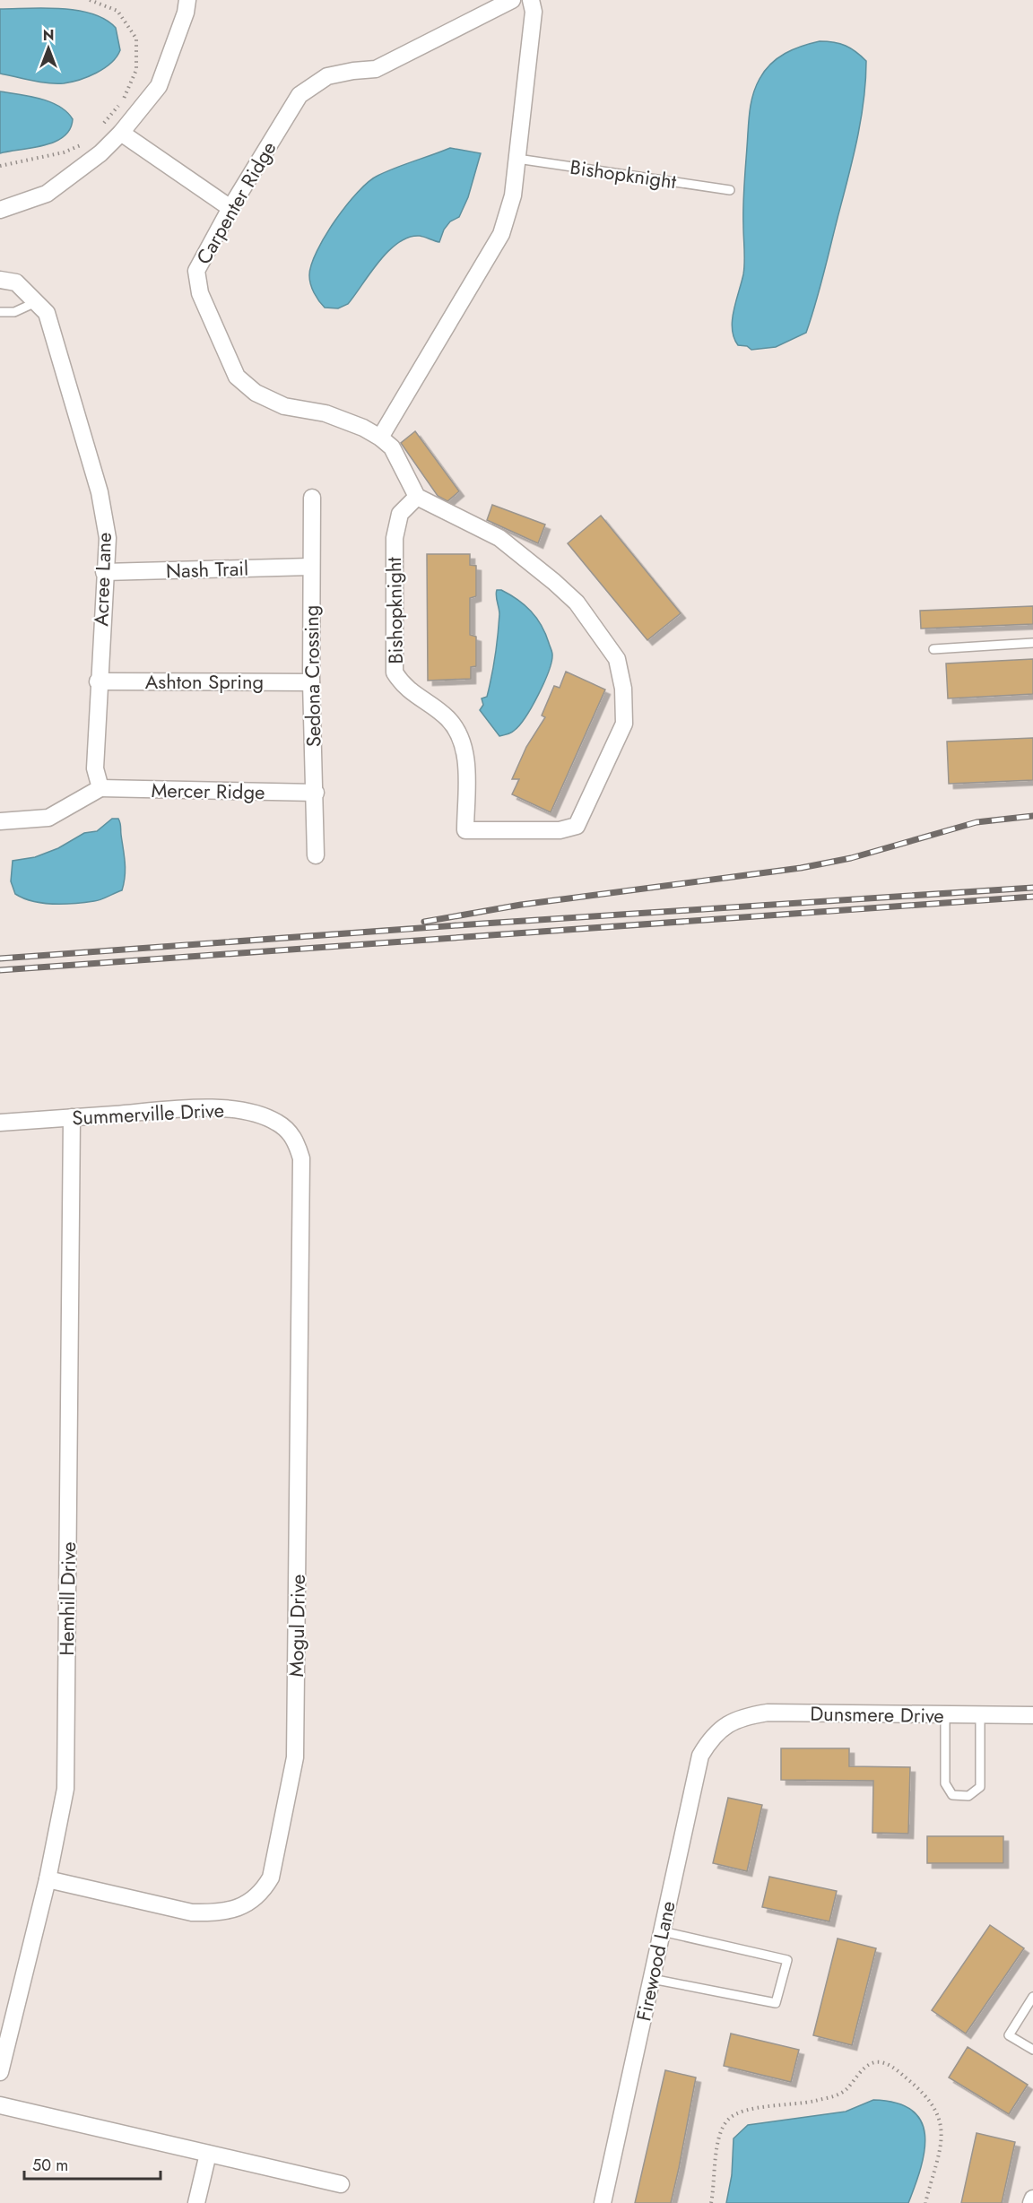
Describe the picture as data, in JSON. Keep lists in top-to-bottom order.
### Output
{
  "streets": {
    "street": [
      "Bishopknight",
      "Carpenter Ridge",
      "Nash Trail",
      "Acree Lane",
      "Sedona Crossing",
      "Ashton Spring",
      "Mercer Ridge",
      "Summerville Drive",
      "Hemhill Drive",
      "Mogul Drive",
      "Dunsmere Drive",
      "Firewood Lane"
    ]
  },
  "crossings": [
    ["Bishopknight", "Carpenter Ridge"],
    ["Nash Trail", "Acree Lane"],
    ["Nash Trail", "Sedona Crossing"],
    ["Acree Lane", "Ashton Spring"],
    ["Acree Lane", "Mercer Ridge"],
    ["Sedona Crossing", "Ashton Spring"],
    ["Sedona Crossing", "Mercer Ridge"],
    ["Summerville Drive", "Hemhill Drive"],
    ["Summerville Drive", "Mogul Drive"],
    ["Hemhill Drive", "Mogul Drive"],
    ["Dunsmere Drive", "Firewood Lane"]
  ],
  "scale_bar": "50 m",
  "north": "top"
}
